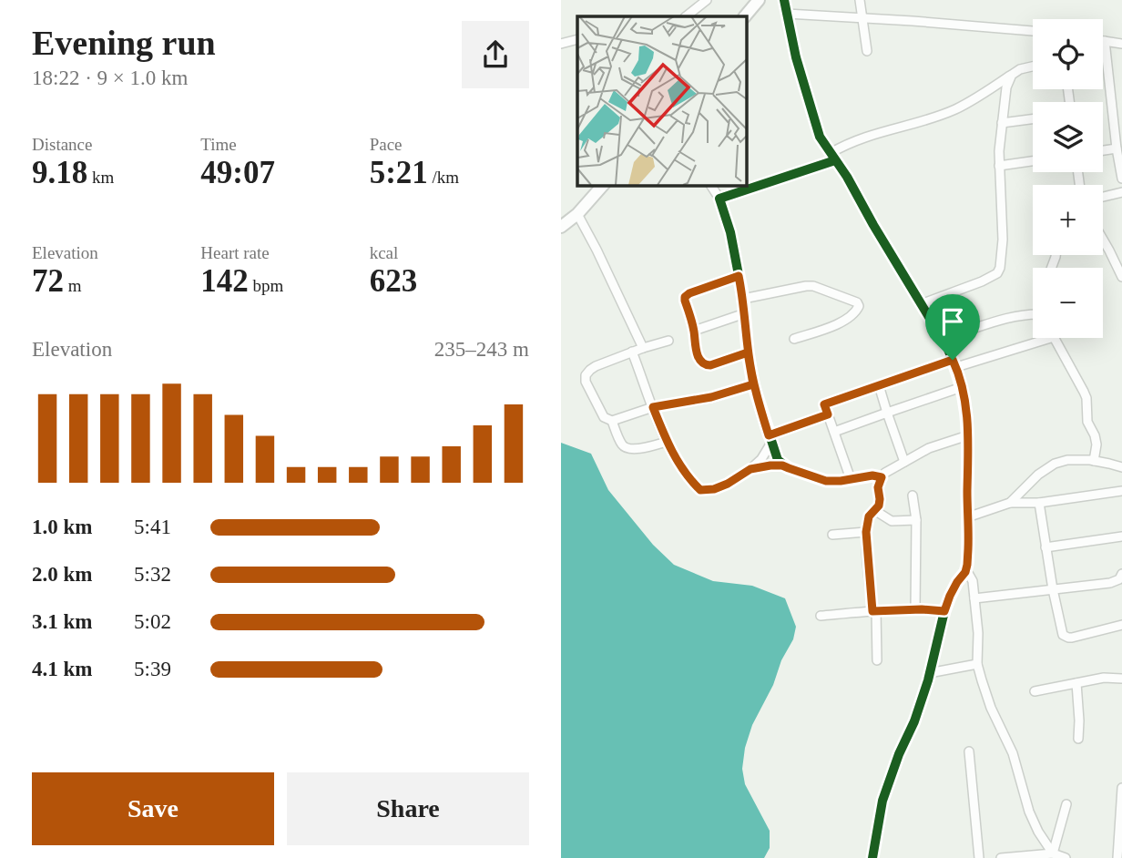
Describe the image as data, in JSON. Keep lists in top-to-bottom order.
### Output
{
  "page": {
    "heading": ["Evening run", "18:22 · 9 × 1.0 km"],
    "map_buttons": ["+", "−"],
    "stats": [
      ["Distance", "9.18 km"],
      ["Time", "49:07"],
      ["Pace", "5:21 /km"],
      ["Elevation", "72 m"],
      ["Heart rate", "142 bpm"],
      ["kcal", "623"]
    ],
    "chart": ["Elevation", "235–243 m"],
    "list": [
      {
        "name": "1.0 km",
        "note": "5:41"
      },
      {
        "name": "2.0 km",
        "note": "5:32"
      },
      {
        "name": "3.1 km",
        "note": "5:02"
      },
      {
        "name": "4.1 km",
        "note": "5:39"
      }
    ],
    "buttons": ["Save", "Share"]
  }
}
